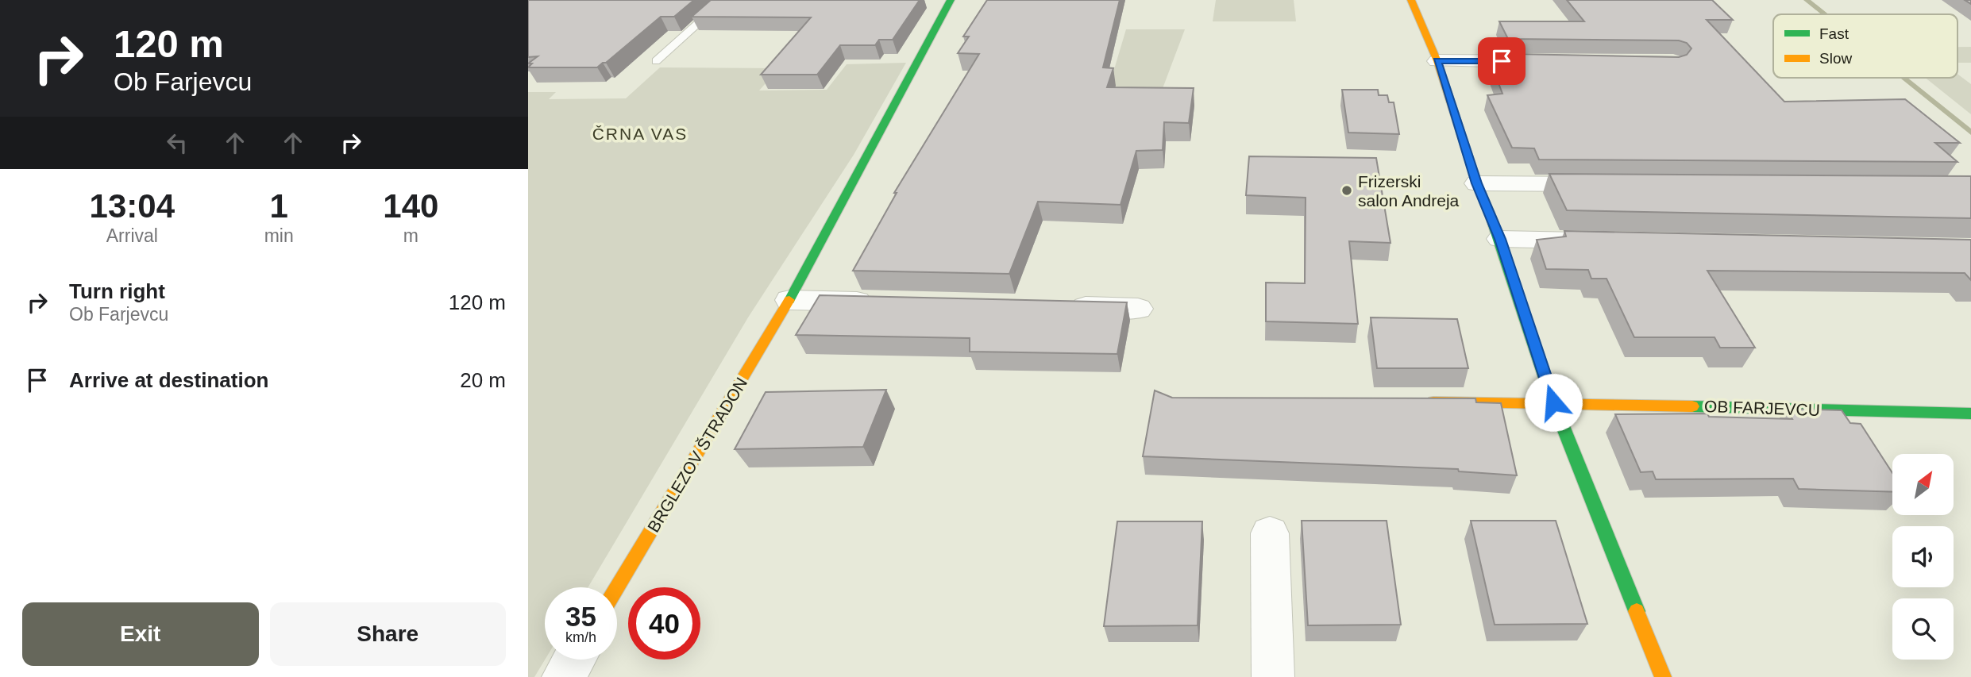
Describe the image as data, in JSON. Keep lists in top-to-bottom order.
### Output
{
  "streets": {
    "street": ["OB FARJEVCU", "BRGLEZOV ŠTRADON"]
  },
  "districts": ["ČRNA VAS"],
  "places": ["Frizerski salon Andreja"],
  "legend": ["Fast", "Slow"],
  "north": "top right",
  "page": {
    "turn": ["120 m", "Ob Farjevcu"],
    "eta": [
      "13:04",
      "Arrival",
      "1",
      "min",
      "140",
      "m"
    ],
    "list": [
      {
        "name": "Turn right",
        "note": "Ob Farjevcu",
        "value": "120 m"
      },
      {
        "name": "Arrive at destination",
        "value": "20 m"
      }
    ],
    "speed": "35 km/h",
    "limit": "40",
    "buttons": ["Exit", "Share"]
  }
}
